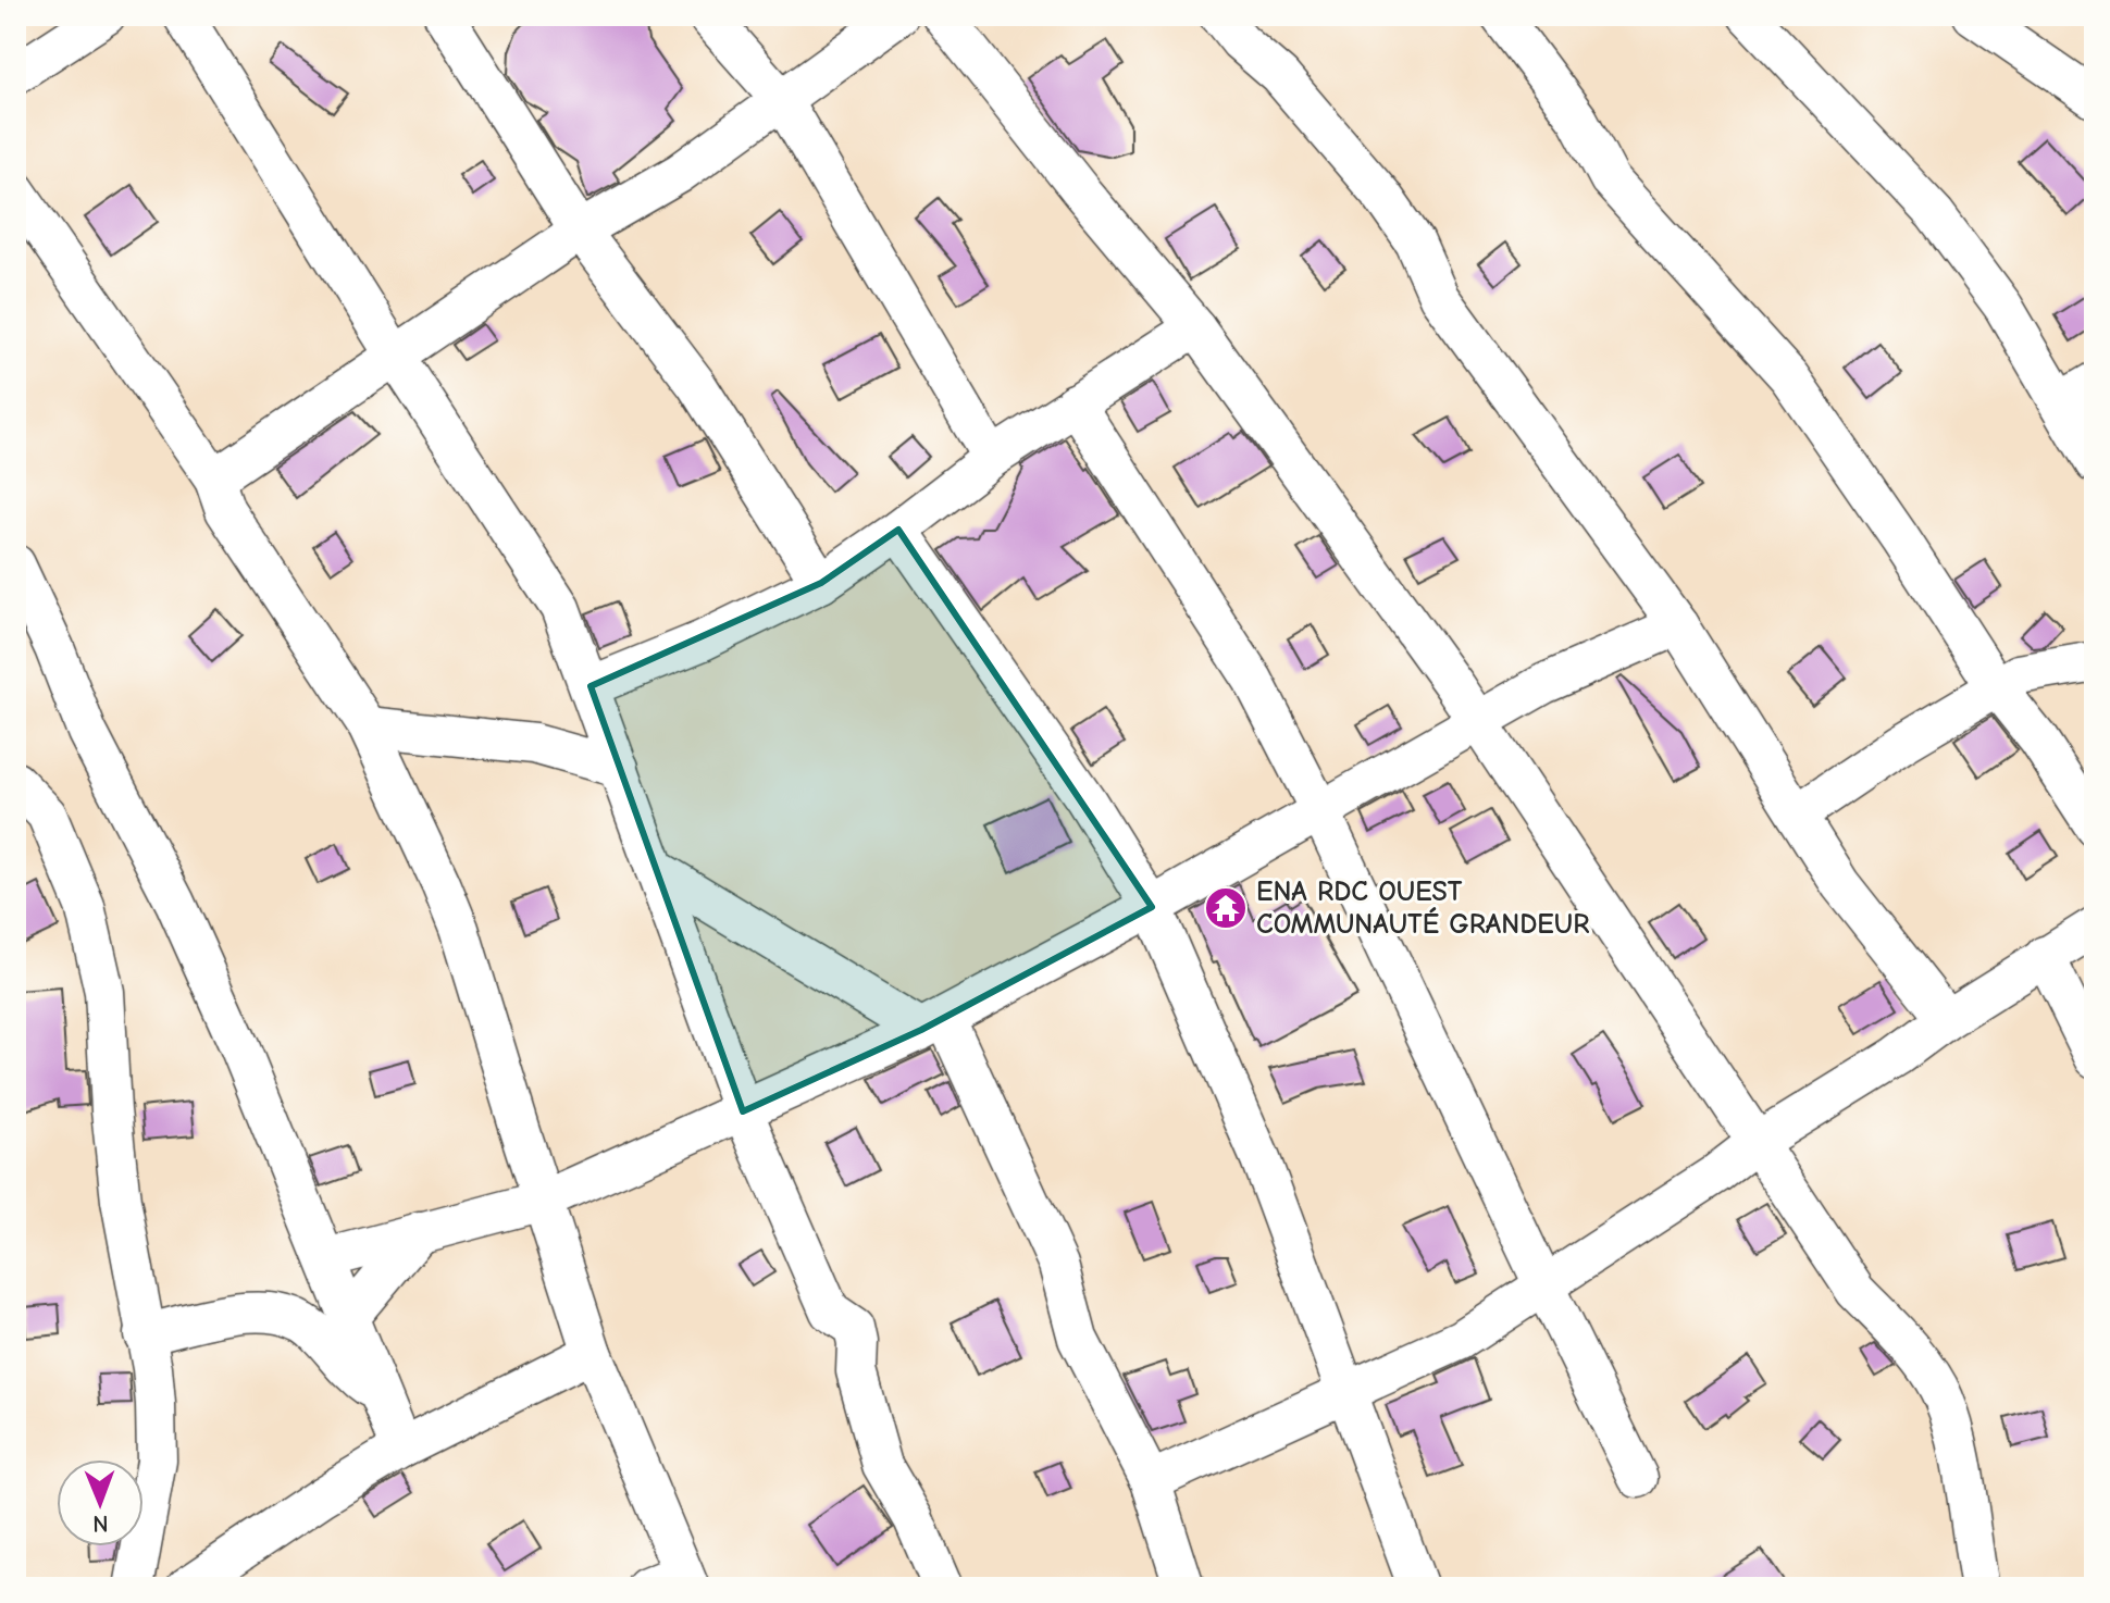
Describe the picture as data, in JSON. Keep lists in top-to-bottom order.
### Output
{
  "places": {
    "temple": ["ENA RDC OUEST COMMUNAUTÉ GRANDEUR"]
  },
  "north": "bottom"
}
